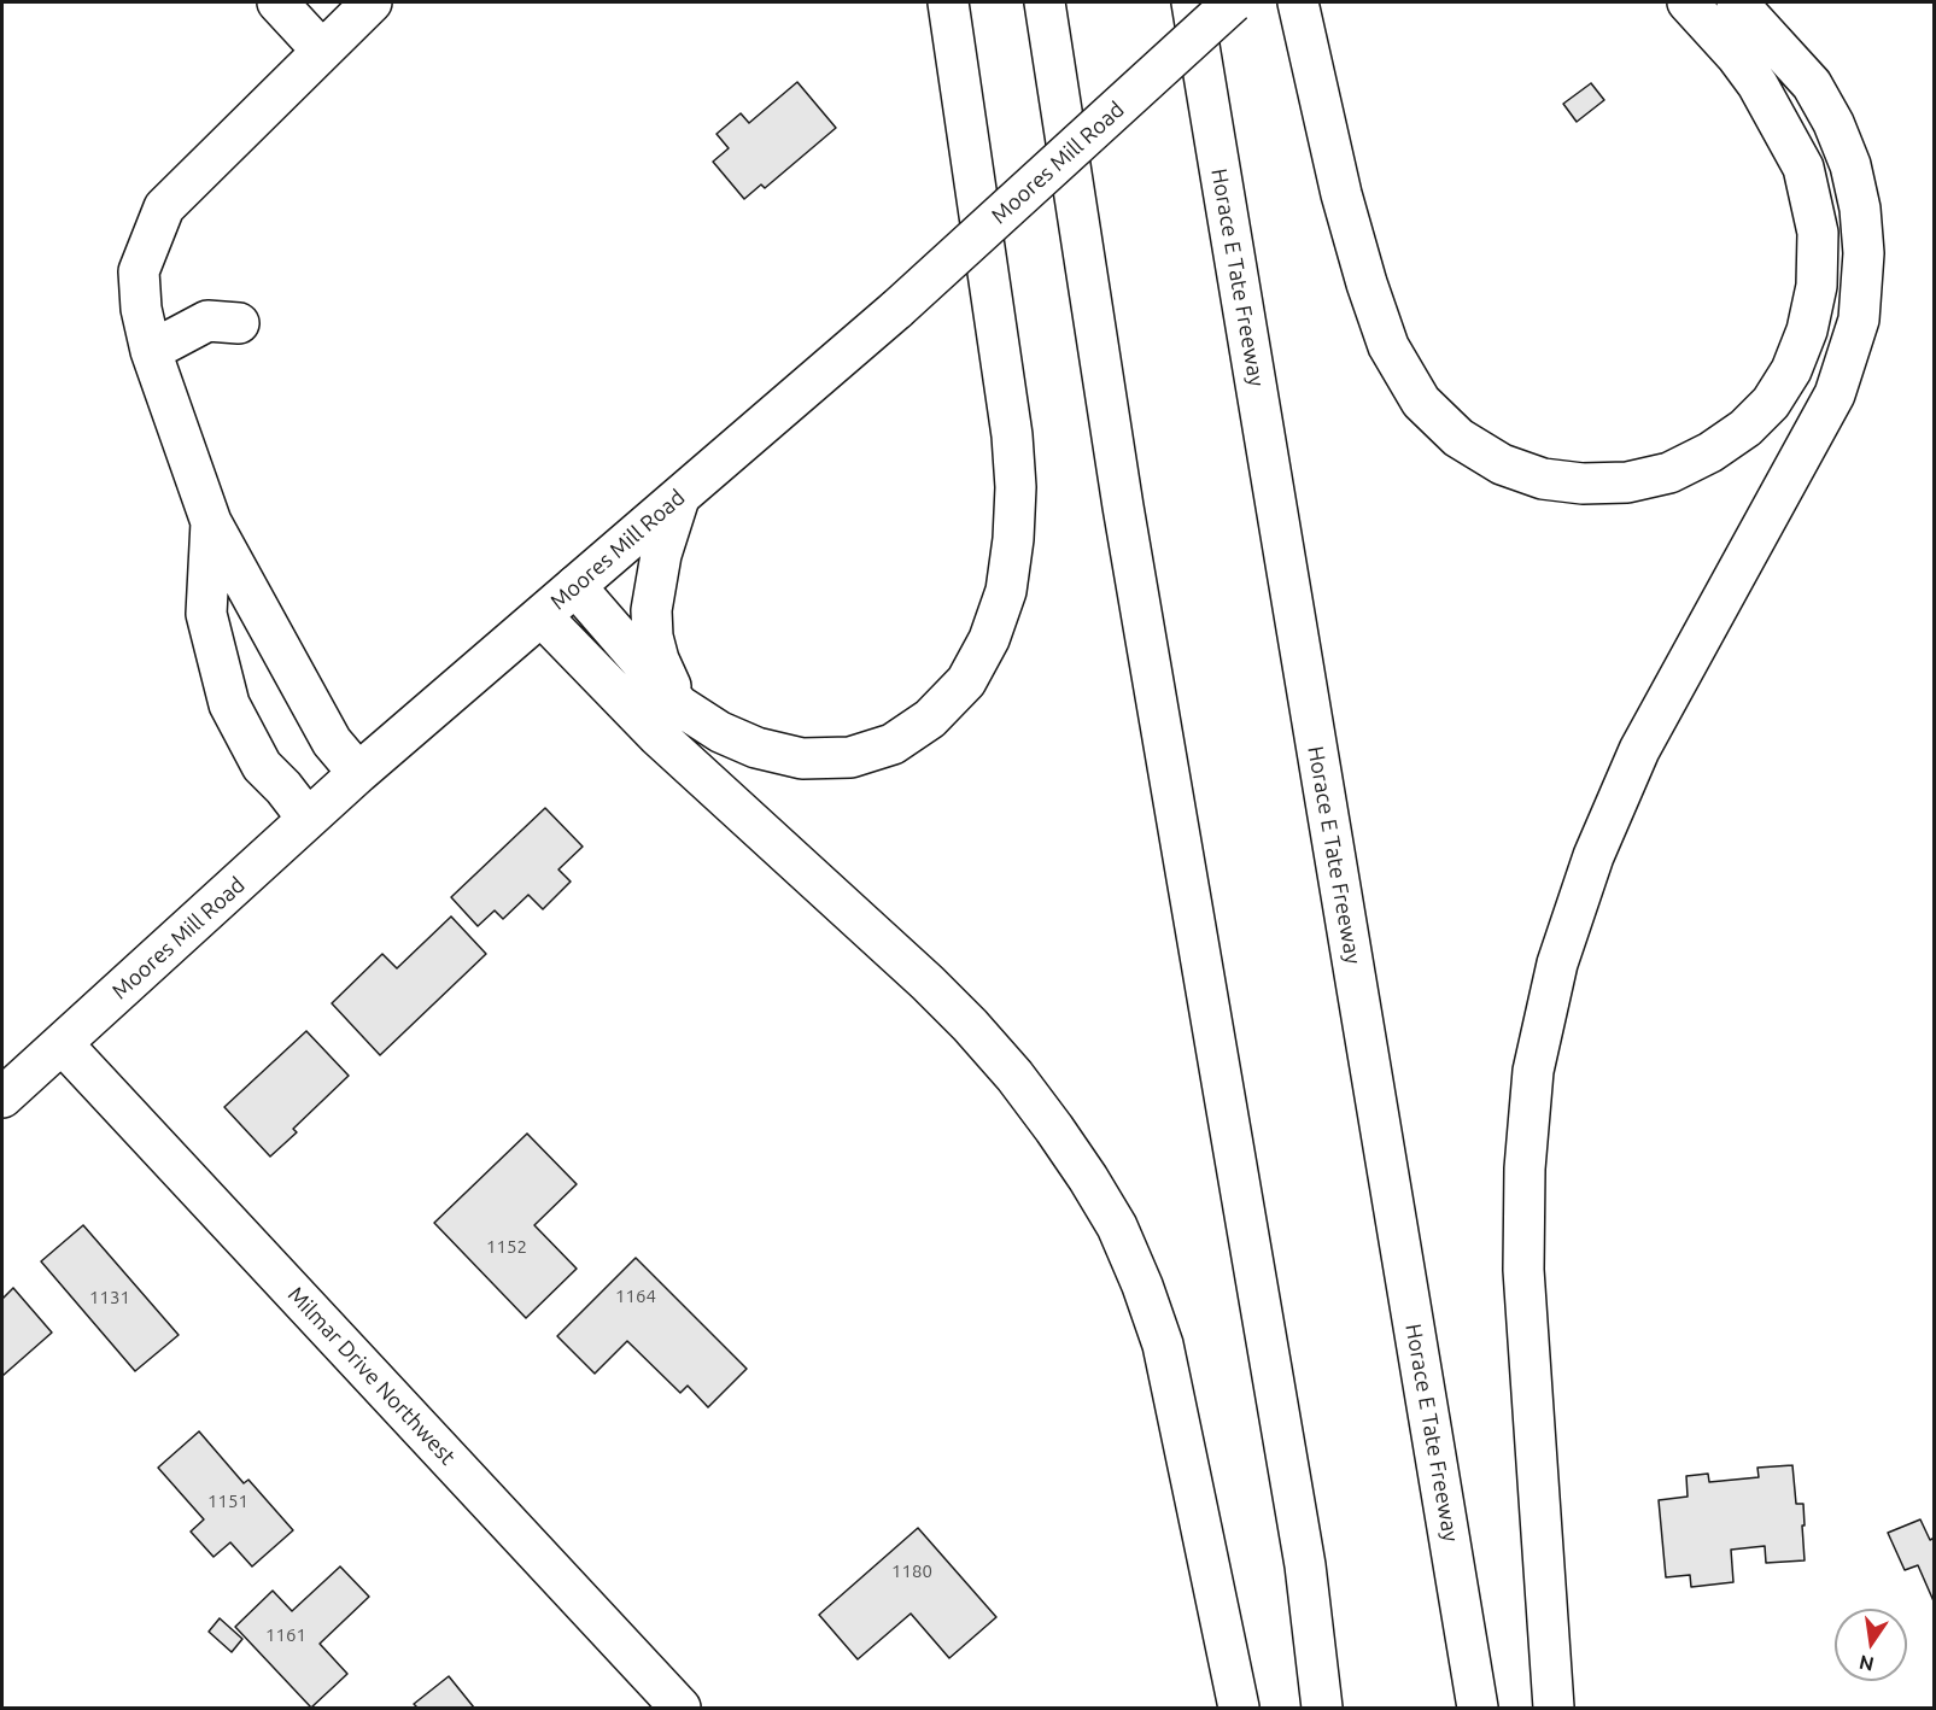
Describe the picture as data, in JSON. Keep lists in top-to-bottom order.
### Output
{
  "streets": {
    "main road": ["Moores Mill Road", "Horace E Tate Freeway", "Milmar Drive Northwest"]
  },
  "crossings": [
    ["Moores Mill Road", "Milmar Drive Northwest"]
  ],
  "house_numbers": [
    "1152",
    "1164",
    "1131",
    "1151",
    "1180",
    "1161"
  ],
  "north": "bottom"
}
